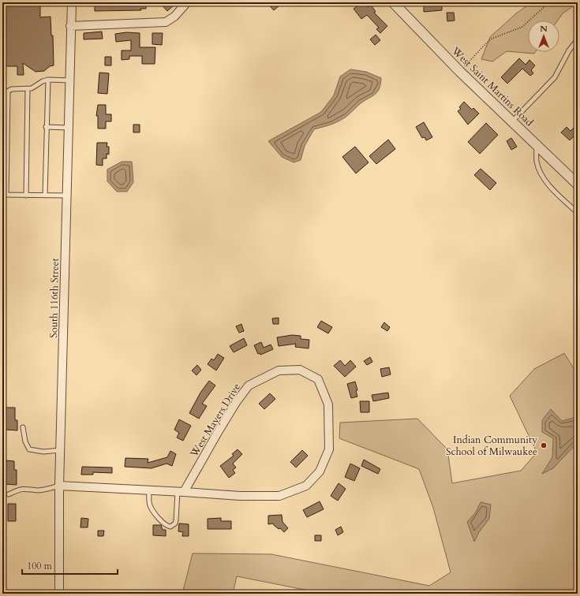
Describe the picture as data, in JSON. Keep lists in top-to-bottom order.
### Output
{
  "streets": {
    "street": ["West Saint Martins Road", "South 116th Street", "West Mayers Drive"]
  },
  "crossings": [
    ["South 116th Street", "West Mayers Drive"]
  ],
  "places": ["Indian Community School of Milwaukee"],
  "scale_bar": "100 m",
  "north": "top"
}
